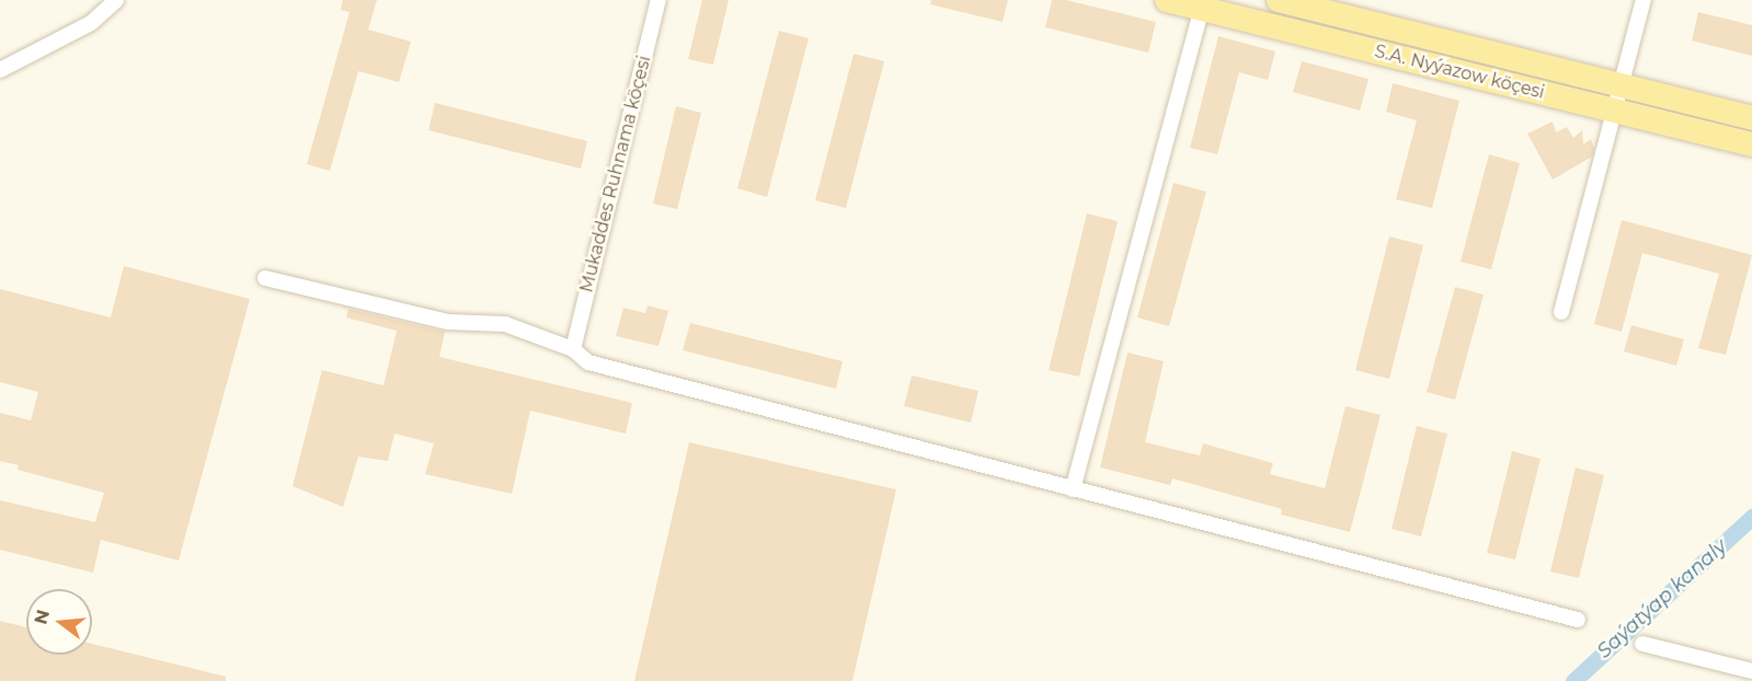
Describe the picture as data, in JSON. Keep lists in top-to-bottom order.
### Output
{
  "streets": {
    "main road": ["S.A. Nyýazow köçesi"],
    "street": ["Mukaddes Ruhnama köçesi"]
  },
  "water": ["Saýatýap kanaly"],
  "north": "left"
}
